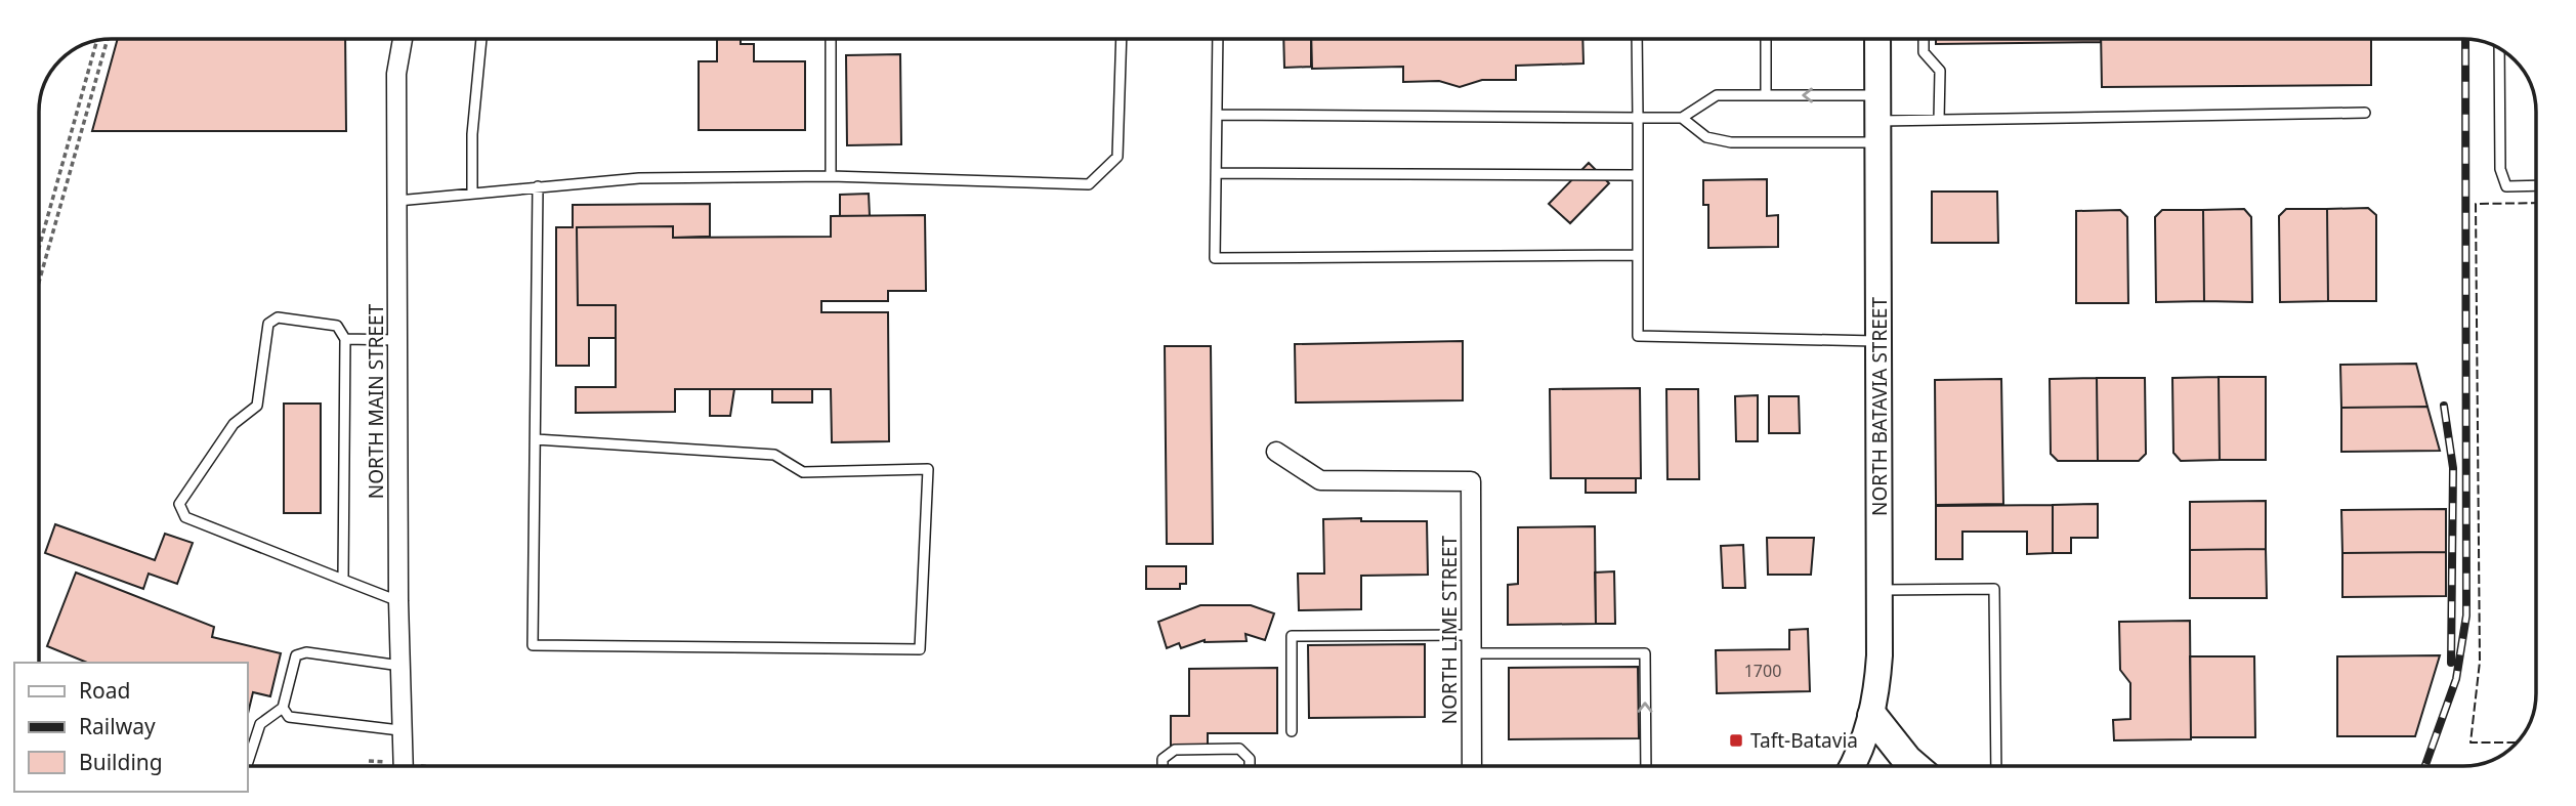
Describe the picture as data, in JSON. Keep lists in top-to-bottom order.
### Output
{
  "streets": {
    "main road": ["NORTH BATAVIA STREET"],
    "street": ["NORTH MAIN STREET", "NORTH LIME STREET"]
  },
  "places": {
    "transit": ["Taft-Batavia"]
  },
  "house_numbers": ["1700"],
  "legend": ["Road", "Railway", "Building"]
}
